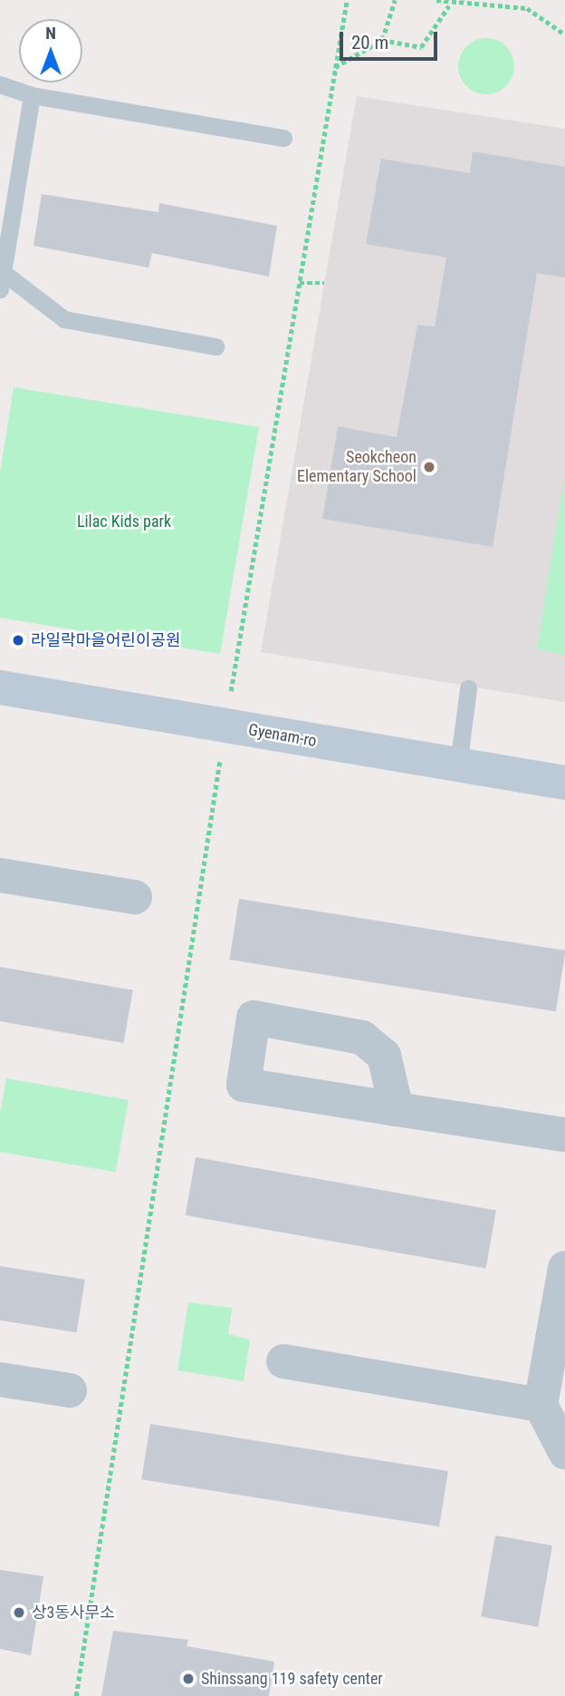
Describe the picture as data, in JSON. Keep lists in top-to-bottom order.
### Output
{
  "streets": {
    "street": ["Gyenam-ro"]
  },
  "parks": ["Lilac Kids park"],
  "places": [
    "Seokcheon Elementary School",
    "라일락마을어린이공원",
    "상3동사무소",
    "Shinssang 119 safety center"
  ],
  "scale_bar": "20 m",
  "north": "top"
}
